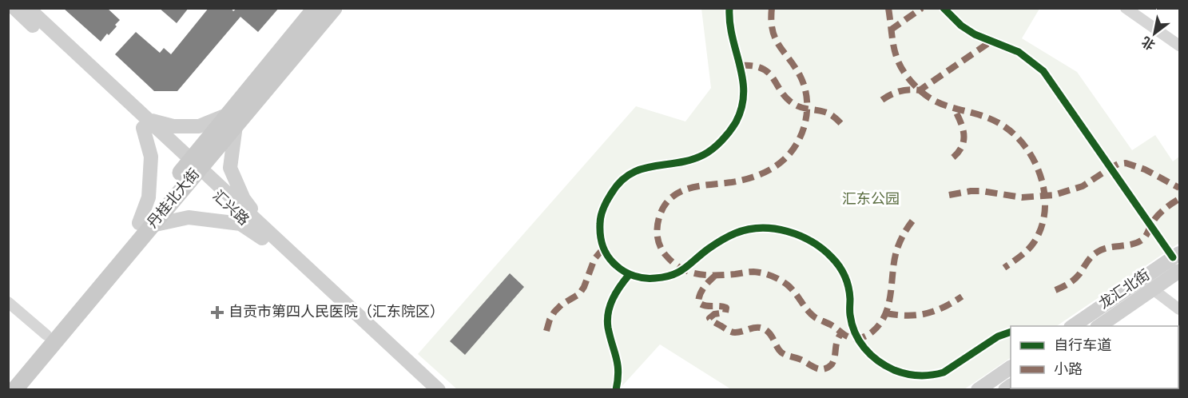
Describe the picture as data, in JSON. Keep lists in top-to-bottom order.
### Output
{
  "streets": {
    "main road": ["丹桂北大街", "汇兴路", "龙汇北街"]
  },
  "crossings": [
    ["丹桂北大街", "汇兴路"]
  ],
  "parks": ["汇东公园"],
  "places": {
    "health": ["自贡市第四人民医院（汇东院区）"]
  },
  "legend": ["自行车道", "小路"],
  "north": "bottom left"
}
